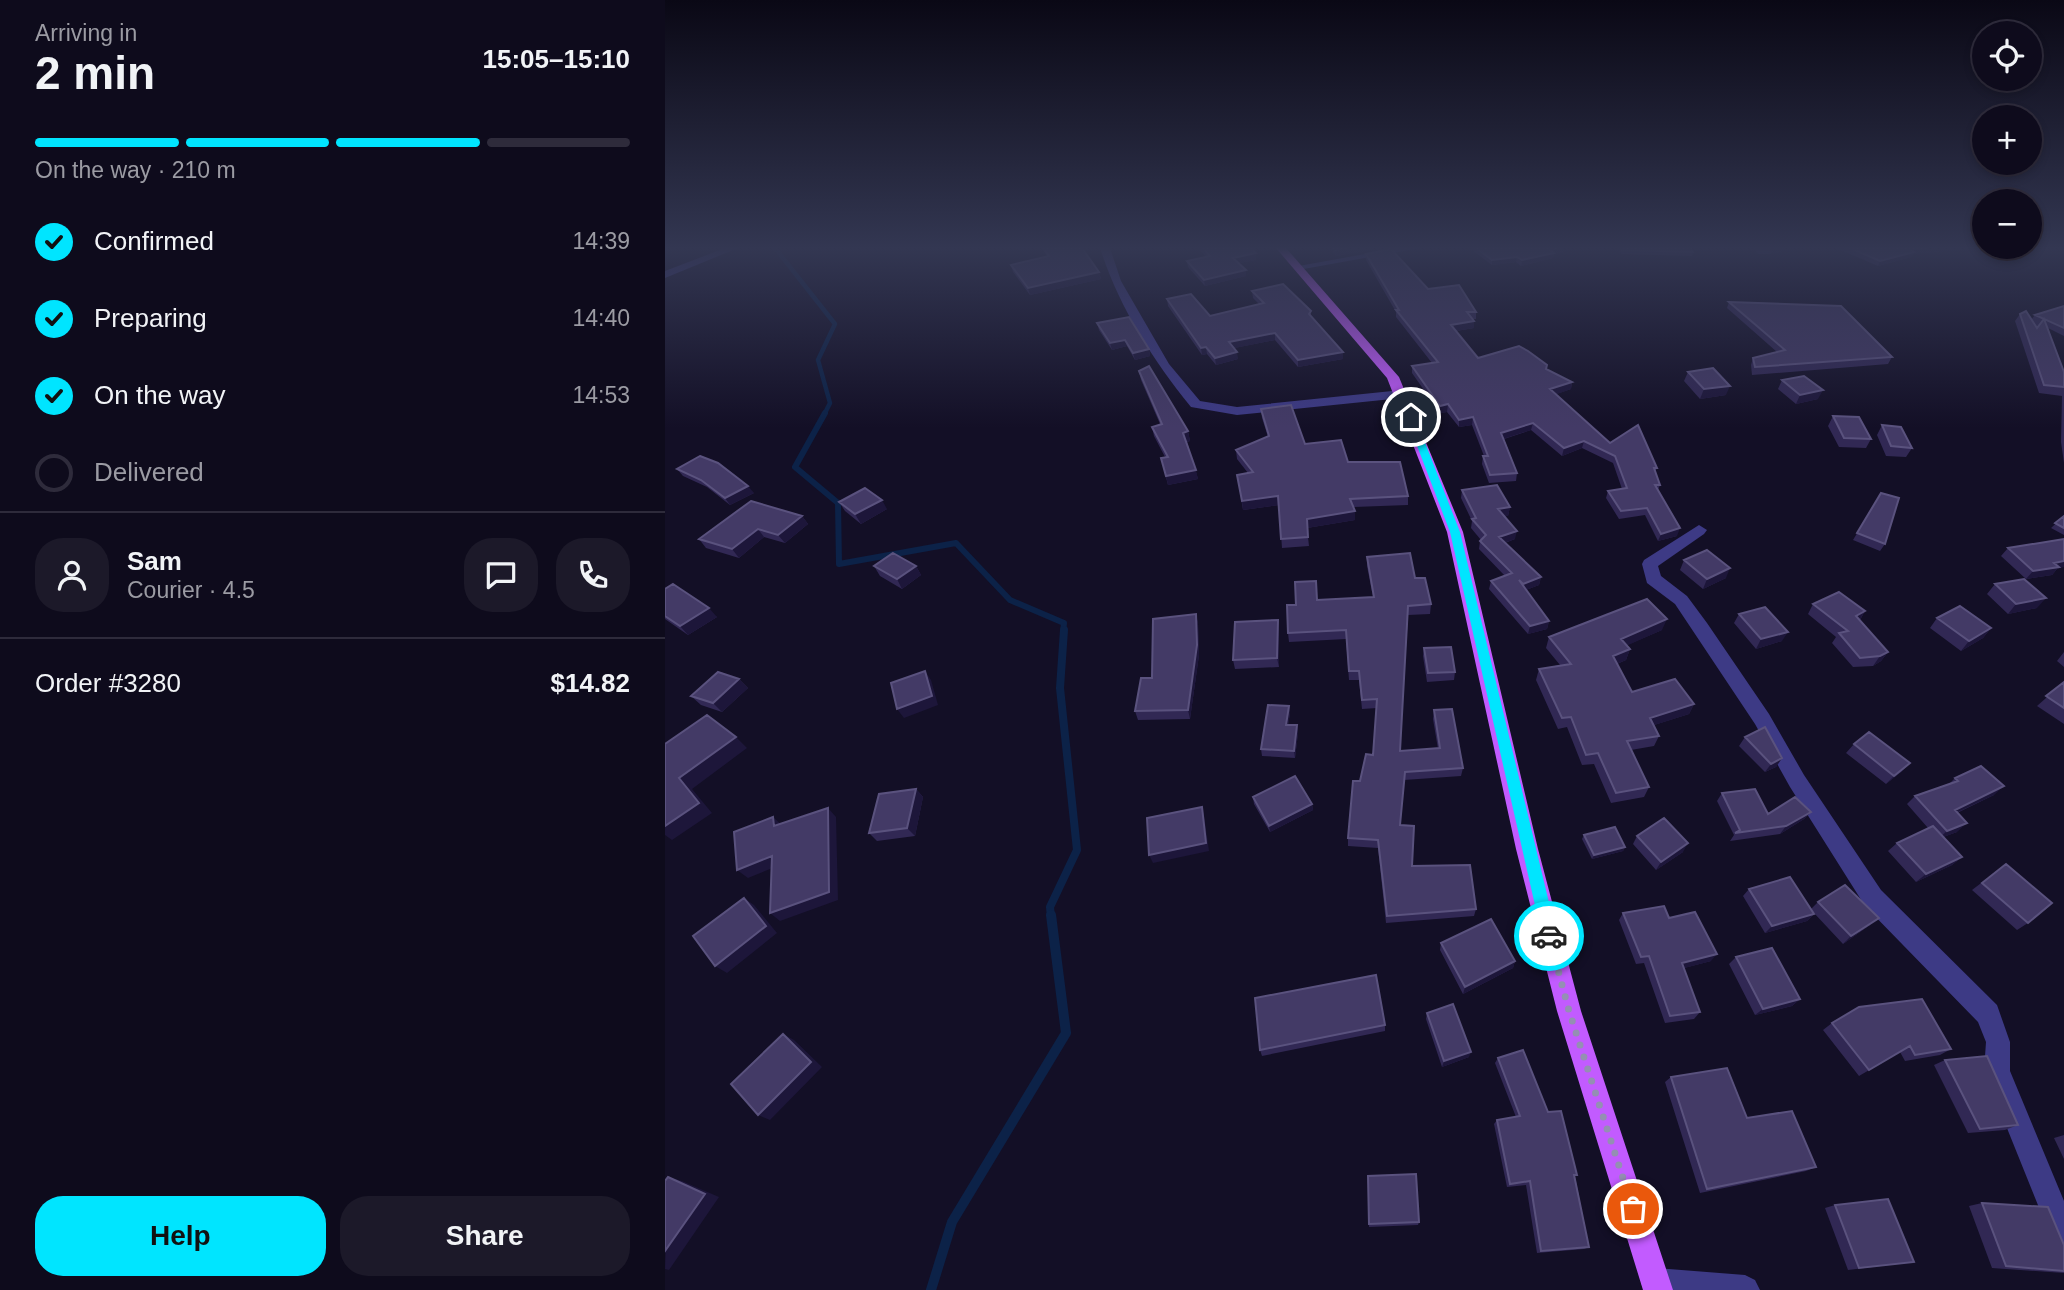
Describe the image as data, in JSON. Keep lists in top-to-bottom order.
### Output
{
  "page": {
    "heading": ["2 min", "Arriving in", "15:05–15:10"],
    "panel": [
      "Sam",
      "Courier · 4.5",
      "Order #3280",
      "$14.82"
    ],
    "map_buttons": ["+", "−"],
    "bar": "On the way · 210 m",
    "list": [
      ["Confirmed", "14:39"],
      ["Preparing", "14:40"],
      ["On the way", "14:53"],
      "Delivered"
    ],
    "buttons": ["Help", "Share"]
  }
}
